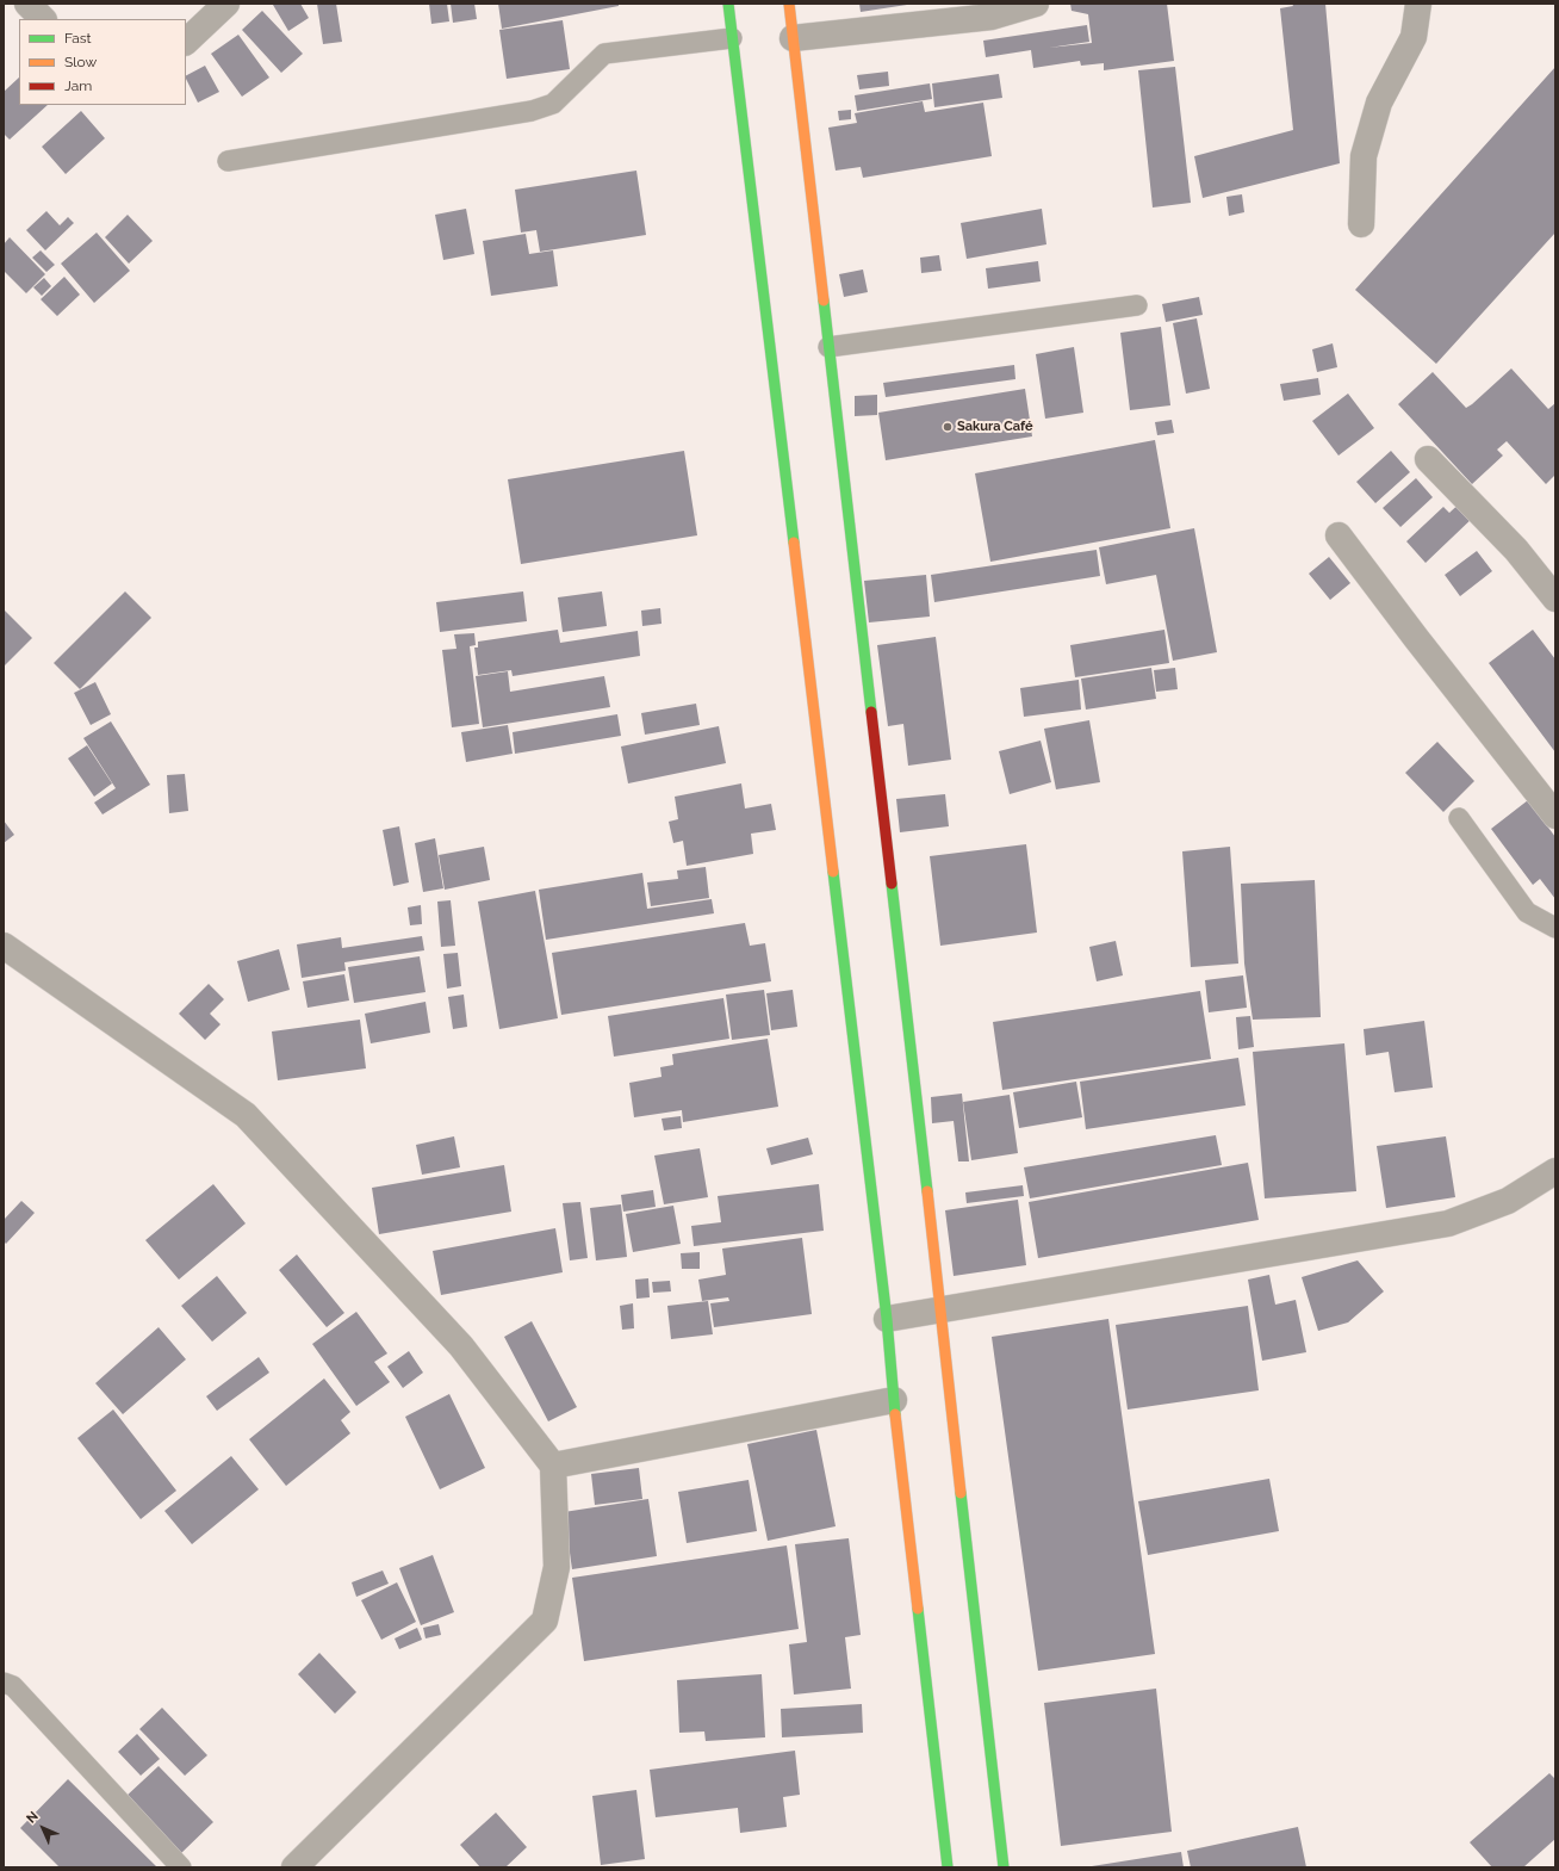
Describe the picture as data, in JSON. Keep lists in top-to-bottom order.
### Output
{
  "places": ["Sakura Café"],
  "legend": ["Fast", "Slow", "Jam"],
  "north": "top left"
}
